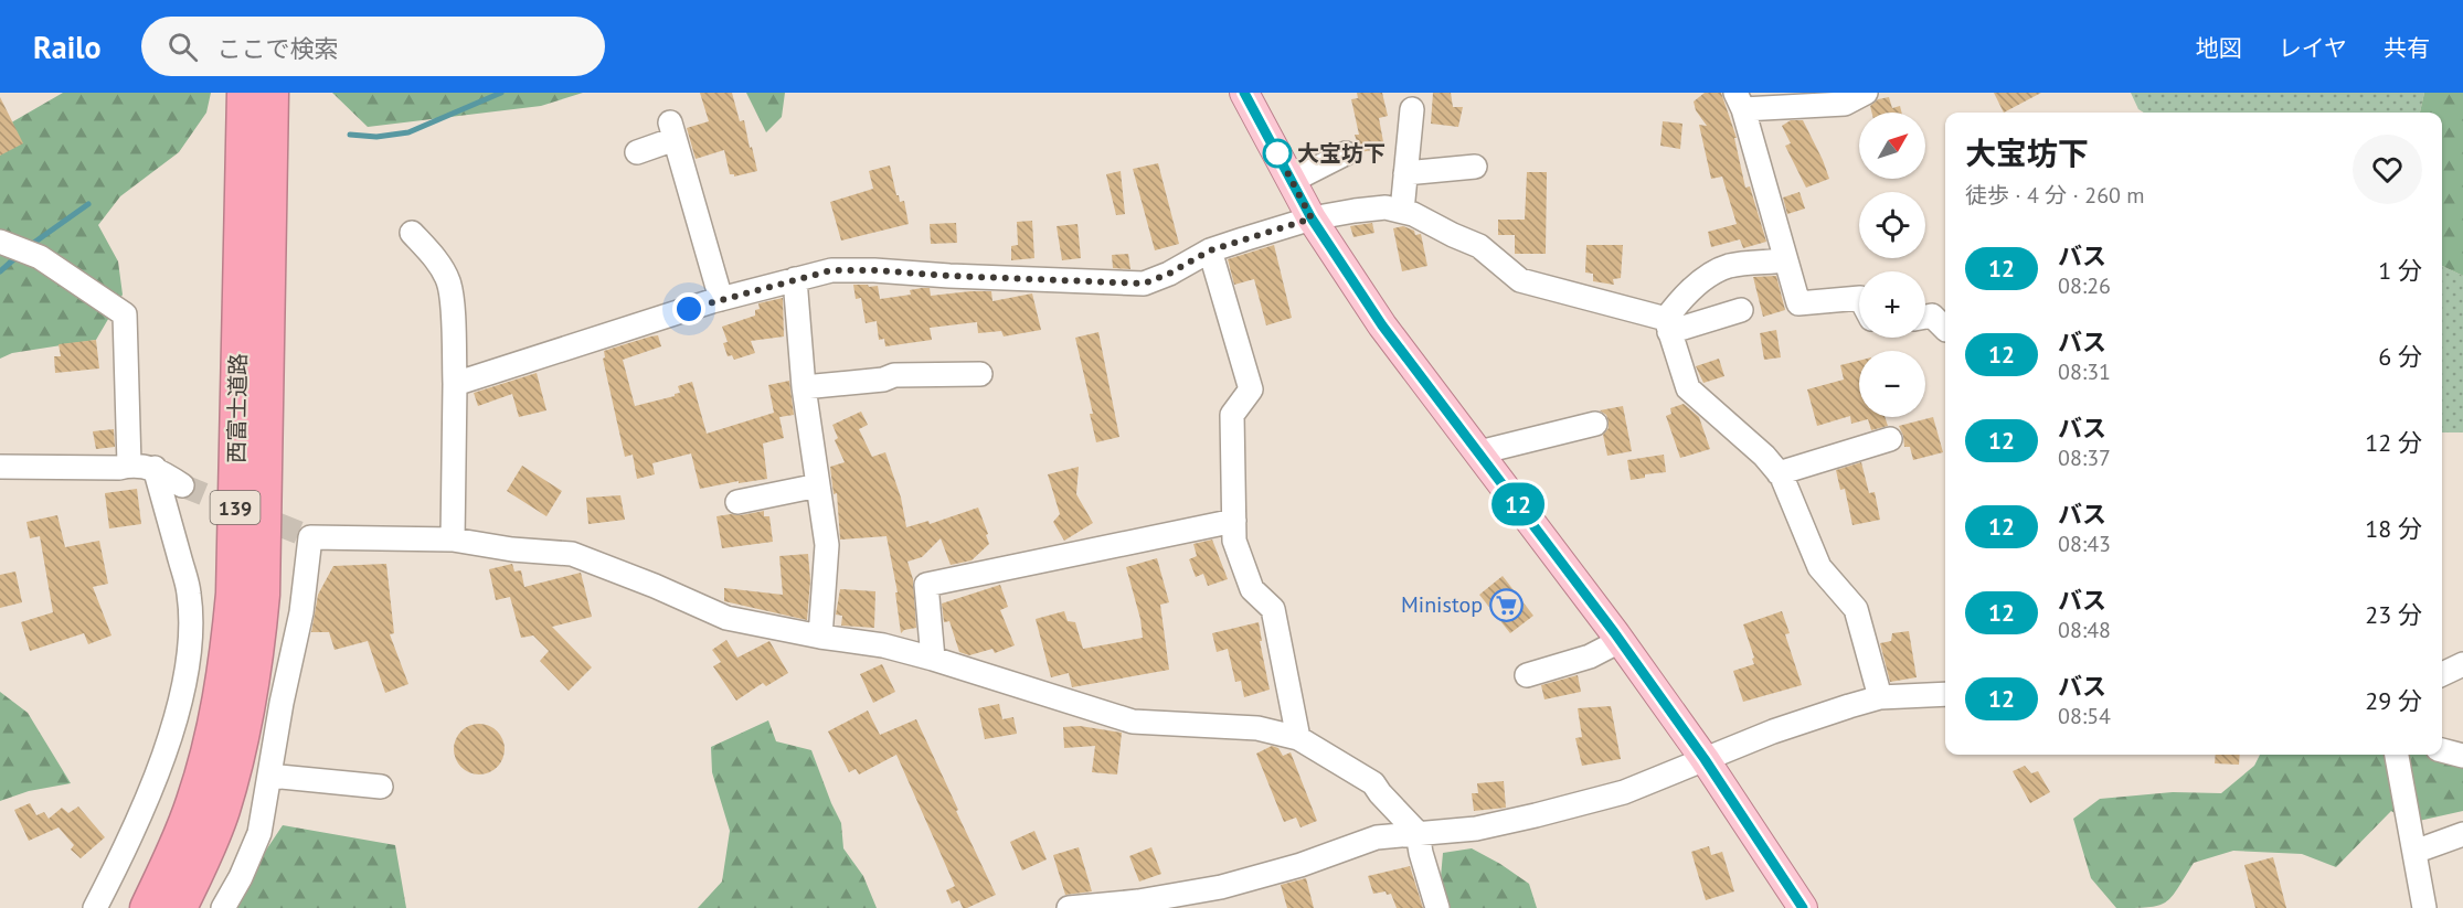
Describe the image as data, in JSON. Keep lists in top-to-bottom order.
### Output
{
  "streets": {
    "highway": ["西富士道路", "139"]
  },
  "places": {
    "other": ["大宝坊下"],
    "supermarket": ["Ministop"]
  },
  "lines": ["bus line 12"],
  "north": "top right",
  "page": {
    "header": "Railo",
    "search": "ここで検索",
    "nav": ["地図", "レイヤ", "共有"],
    "on_map": "12",
    "map_buttons": ["+", "−"],
    "heading": ["大宝坊下", "徒歩 · 4 分 · 260 m"],
    "list": [
      {
        "mark": "12",
        "name": "バス",
        "note": "08:26",
        "value": "1 分"
      },
      {
        "mark": "12",
        "name": "バス",
        "note": "08:31",
        "value": "6 分"
      },
      {
        "mark": "12",
        "name": "バス",
        "note": "08:37",
        "value": "12 分"
      },
      {
        "mark": "12",
        "name": "バス",
        "note": "08:43",
        "value": "18 分"
      },
      {
        "mark": "12",
        "name": "バス",
        "note": "08:48",
        "value": "23 分"
      },
      {
        "mark": "12",
        "name": "バス",
        "note": "08:54",
        "value": "29 分"
      }
    ]
  }
}
